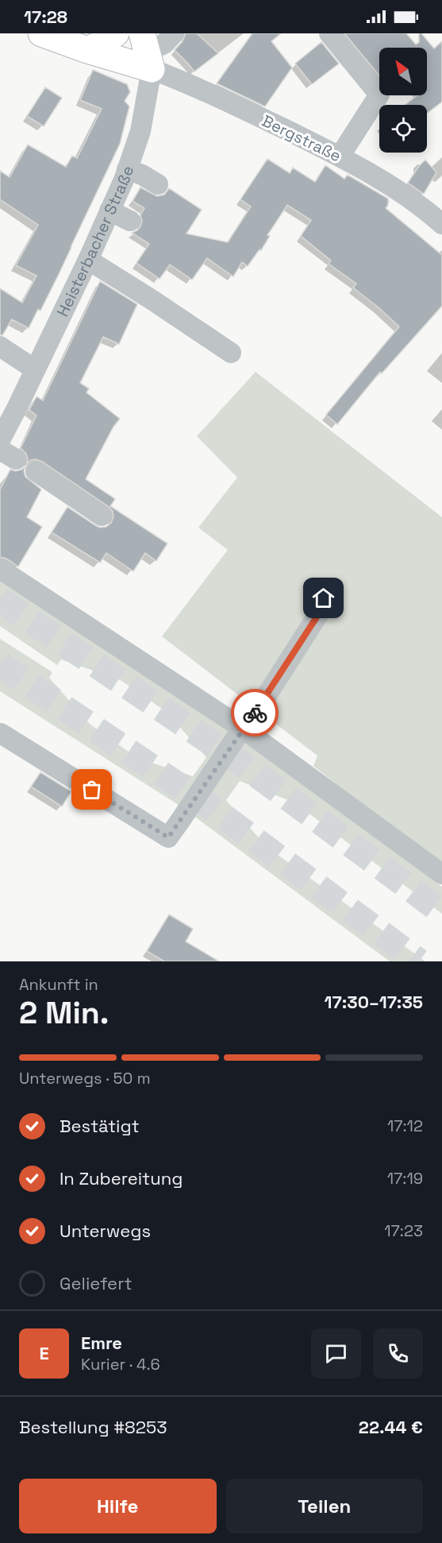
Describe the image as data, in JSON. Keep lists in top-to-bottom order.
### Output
{
  "streets": {
    "street": ["Bergstraße", "Heisterbacher Straße"]
  },
  "crossings": [
    ["Bergstraße", "Heisterbacher Straße"]
  ],
  "north": "top left",
  "page": {
    "status": "17:28",
    "heading": ["2 Min.", "Ankunft in", "17:30–17:35"],
    "panel": [
      "Emre",
      "Kurier · 4.6",
      "Bestellung #8253",
      "22.44 €"
    ],
    "bar": "Unterwegs · 50 m",
    "list": [
      ["Bestätigt", "17:12"],
      ["In Zubereitung", "17:19"],
      ["Unterwegs", "17:23"],
      "Geliefert"
    ],
    "round": "E",
    "buttons": ["Hilfe", "Teilen"]
  }
}
